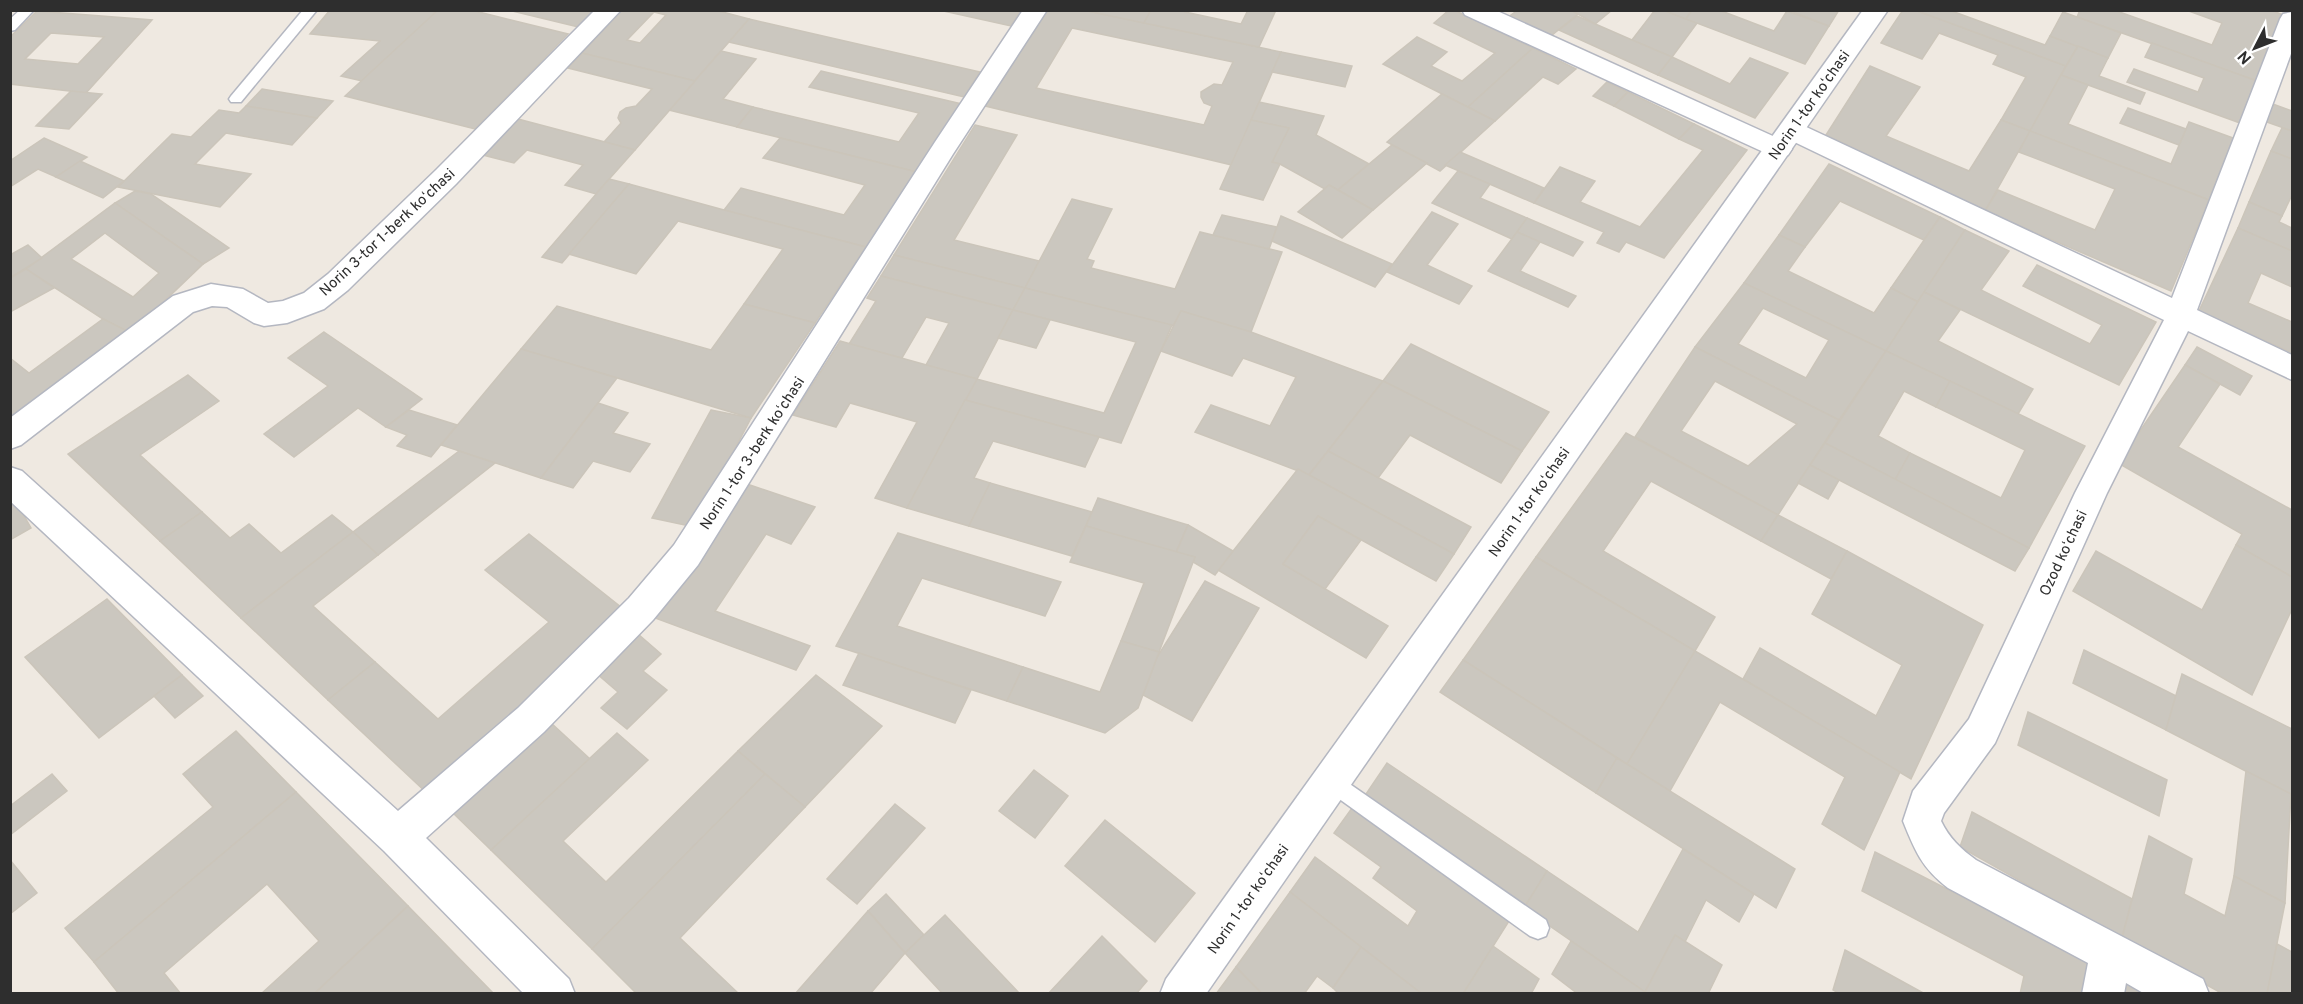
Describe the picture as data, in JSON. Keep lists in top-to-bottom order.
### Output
{
  "streets": {
    "street": [
      "Norin 1-tor koʻchasi",
      "Norin 3-tor 1-berk koʻchasi",
      "Norin 1-tor 3-berk koʻchasi",
      "Ozod koʻchasi"
    ]
  },
  "north": "bottom left"
}
